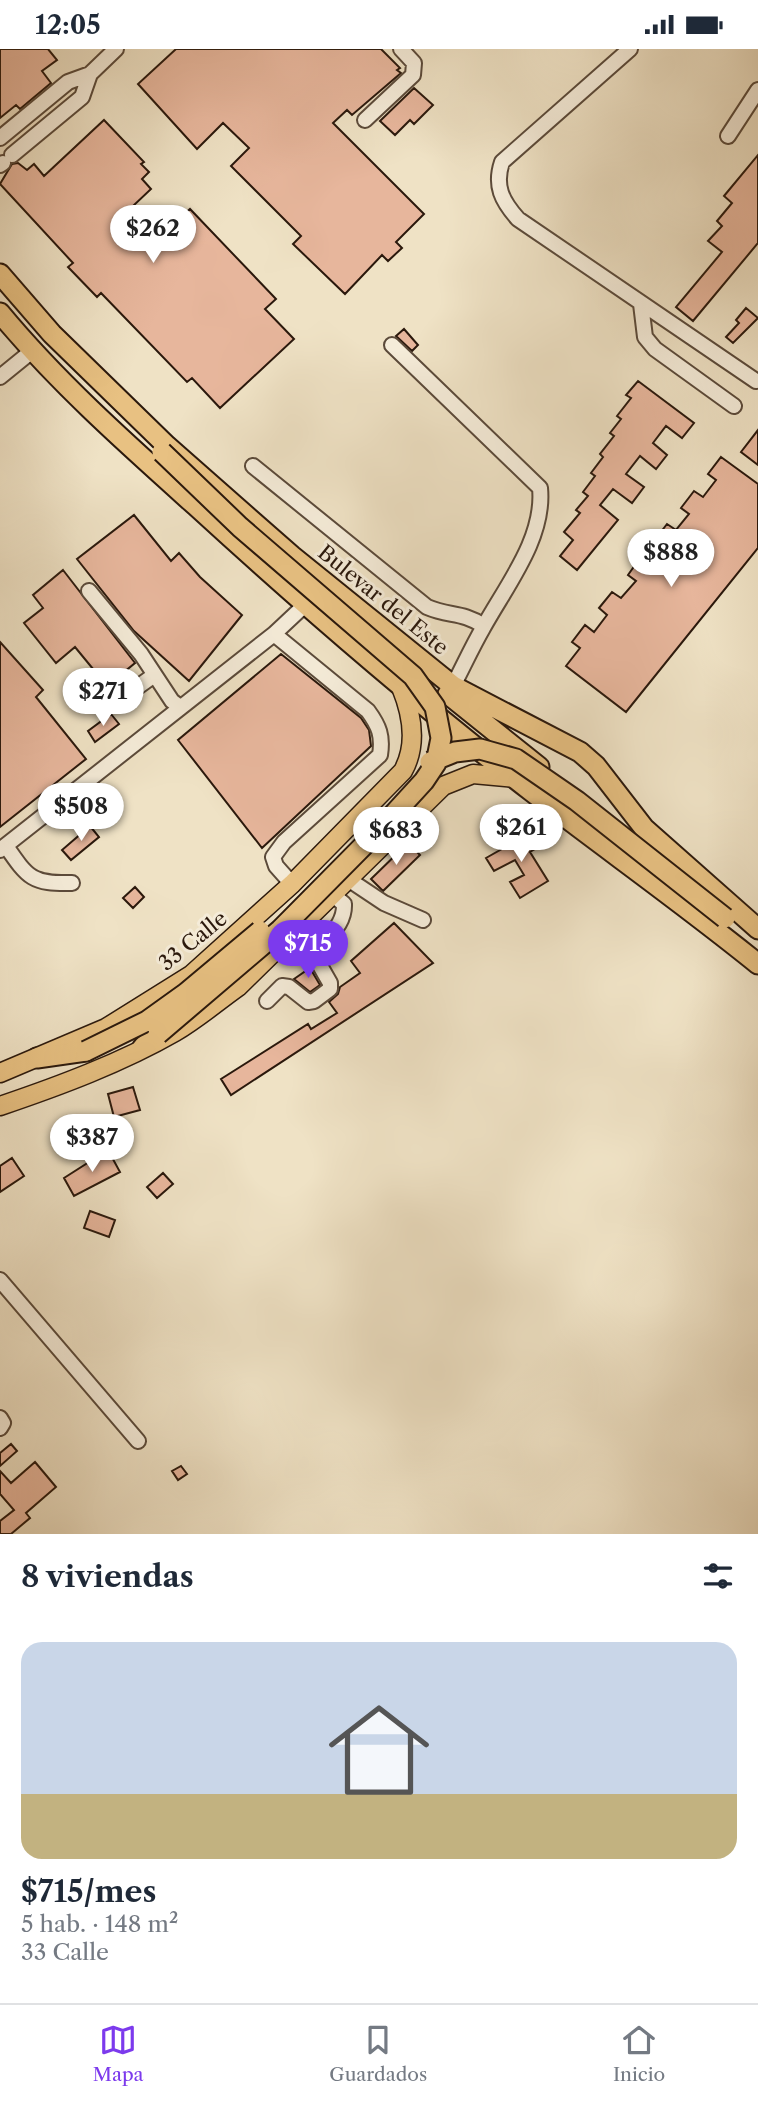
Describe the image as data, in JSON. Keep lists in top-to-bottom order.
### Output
{
  "streets": {
    "highway": ["Bulevar del Este"],
    "main road": ["33 Calle"]
  },
  "page": {
    "status": "12:05",
    "price": [
      "$262",
      "$888",
      "$271",
      "$508",
      "$261",
      "$683",
      "$715",
      "$387"
    ],
    "heading": "8 viviendas",
    "list": [
      {
        "name": "$715/mes",
        "note": "5 hab. · 148 m² · 33 Calle"
      }
    ],
    "tabs": ["Mapa", "Guardados", "Inicio"]
  }
}
